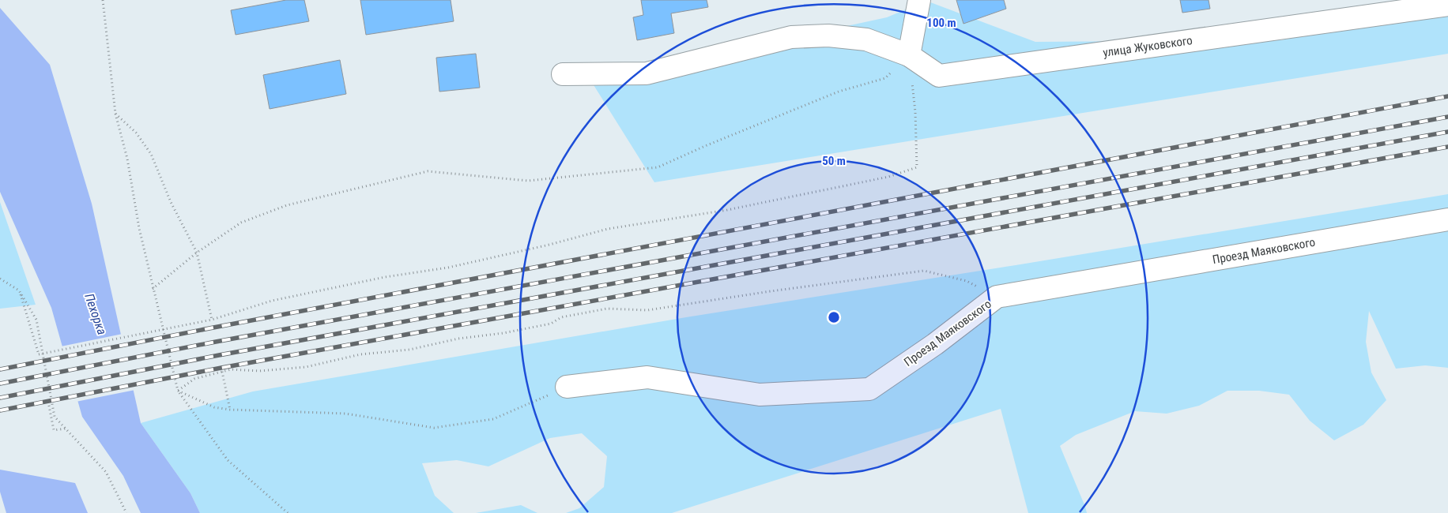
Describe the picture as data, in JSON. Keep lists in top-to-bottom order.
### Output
{
  "streets": {
    "street": ["улица Жуковского", "Проезд Маяковского"]
  },
  "water": ["Пехорка"],
  "rings": ["100 m", "50 m"]
}
